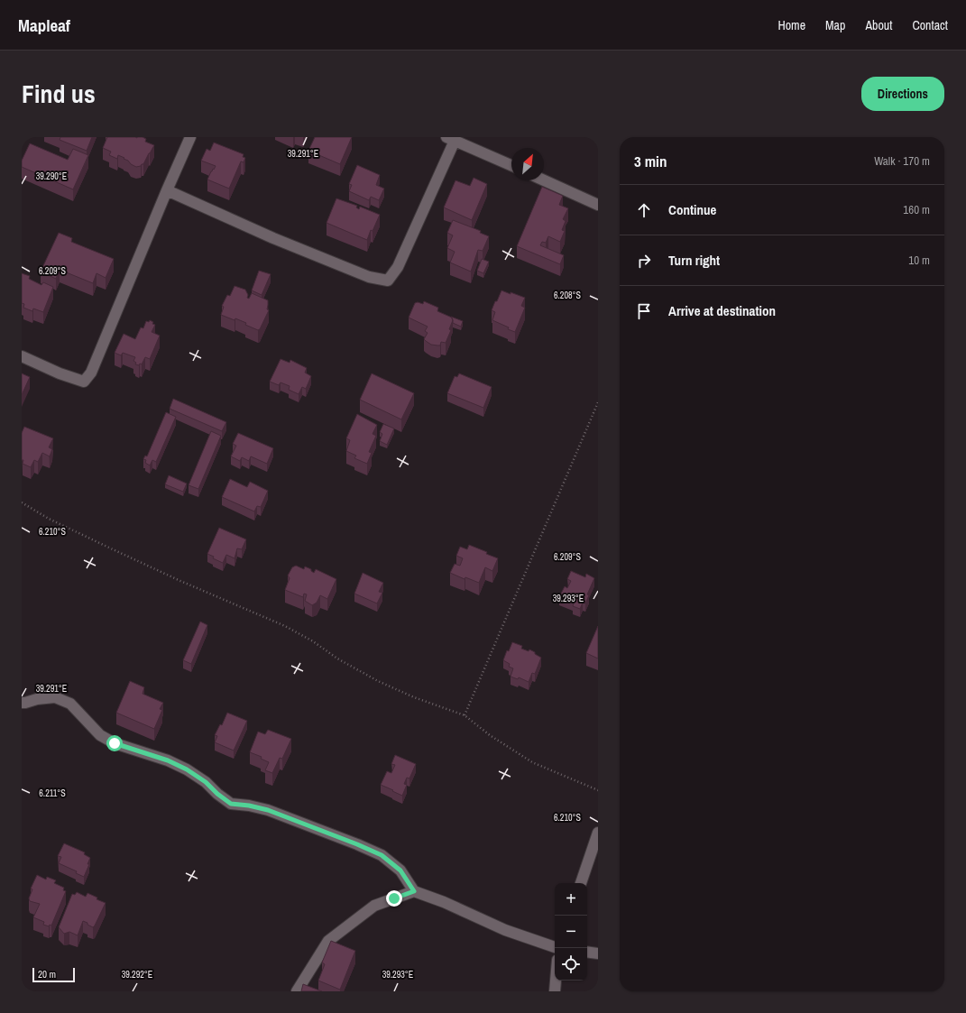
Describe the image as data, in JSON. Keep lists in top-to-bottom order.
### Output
{
  "scale_bar": "20 m",
  "north": "top right",
  "page": {
    "header": "Mapleaf",
    "nav": [
      "Home",
      "Map",
      "About",
      "Contact"
    ],
    "title": "Find us",
    "buttons": "Directions",
    "heading": ["3 min", "Walk · 170 m"],
    "list": [
      ["Continue", "160 m"],
      ["Turn right", "10 m"],
      "Arrive at destination"
    ],
    "map_buttons": ["+", "−"],
    "scale": "20 m"
  },
  "coordinates": [
    "39.291°E",
    "39.290°E",
    "6.209°S",
    "6.208°S",
    "6.210°S",
    "39.293°E",
    "6.211°S",
    "39.292°E"
  ]
}
